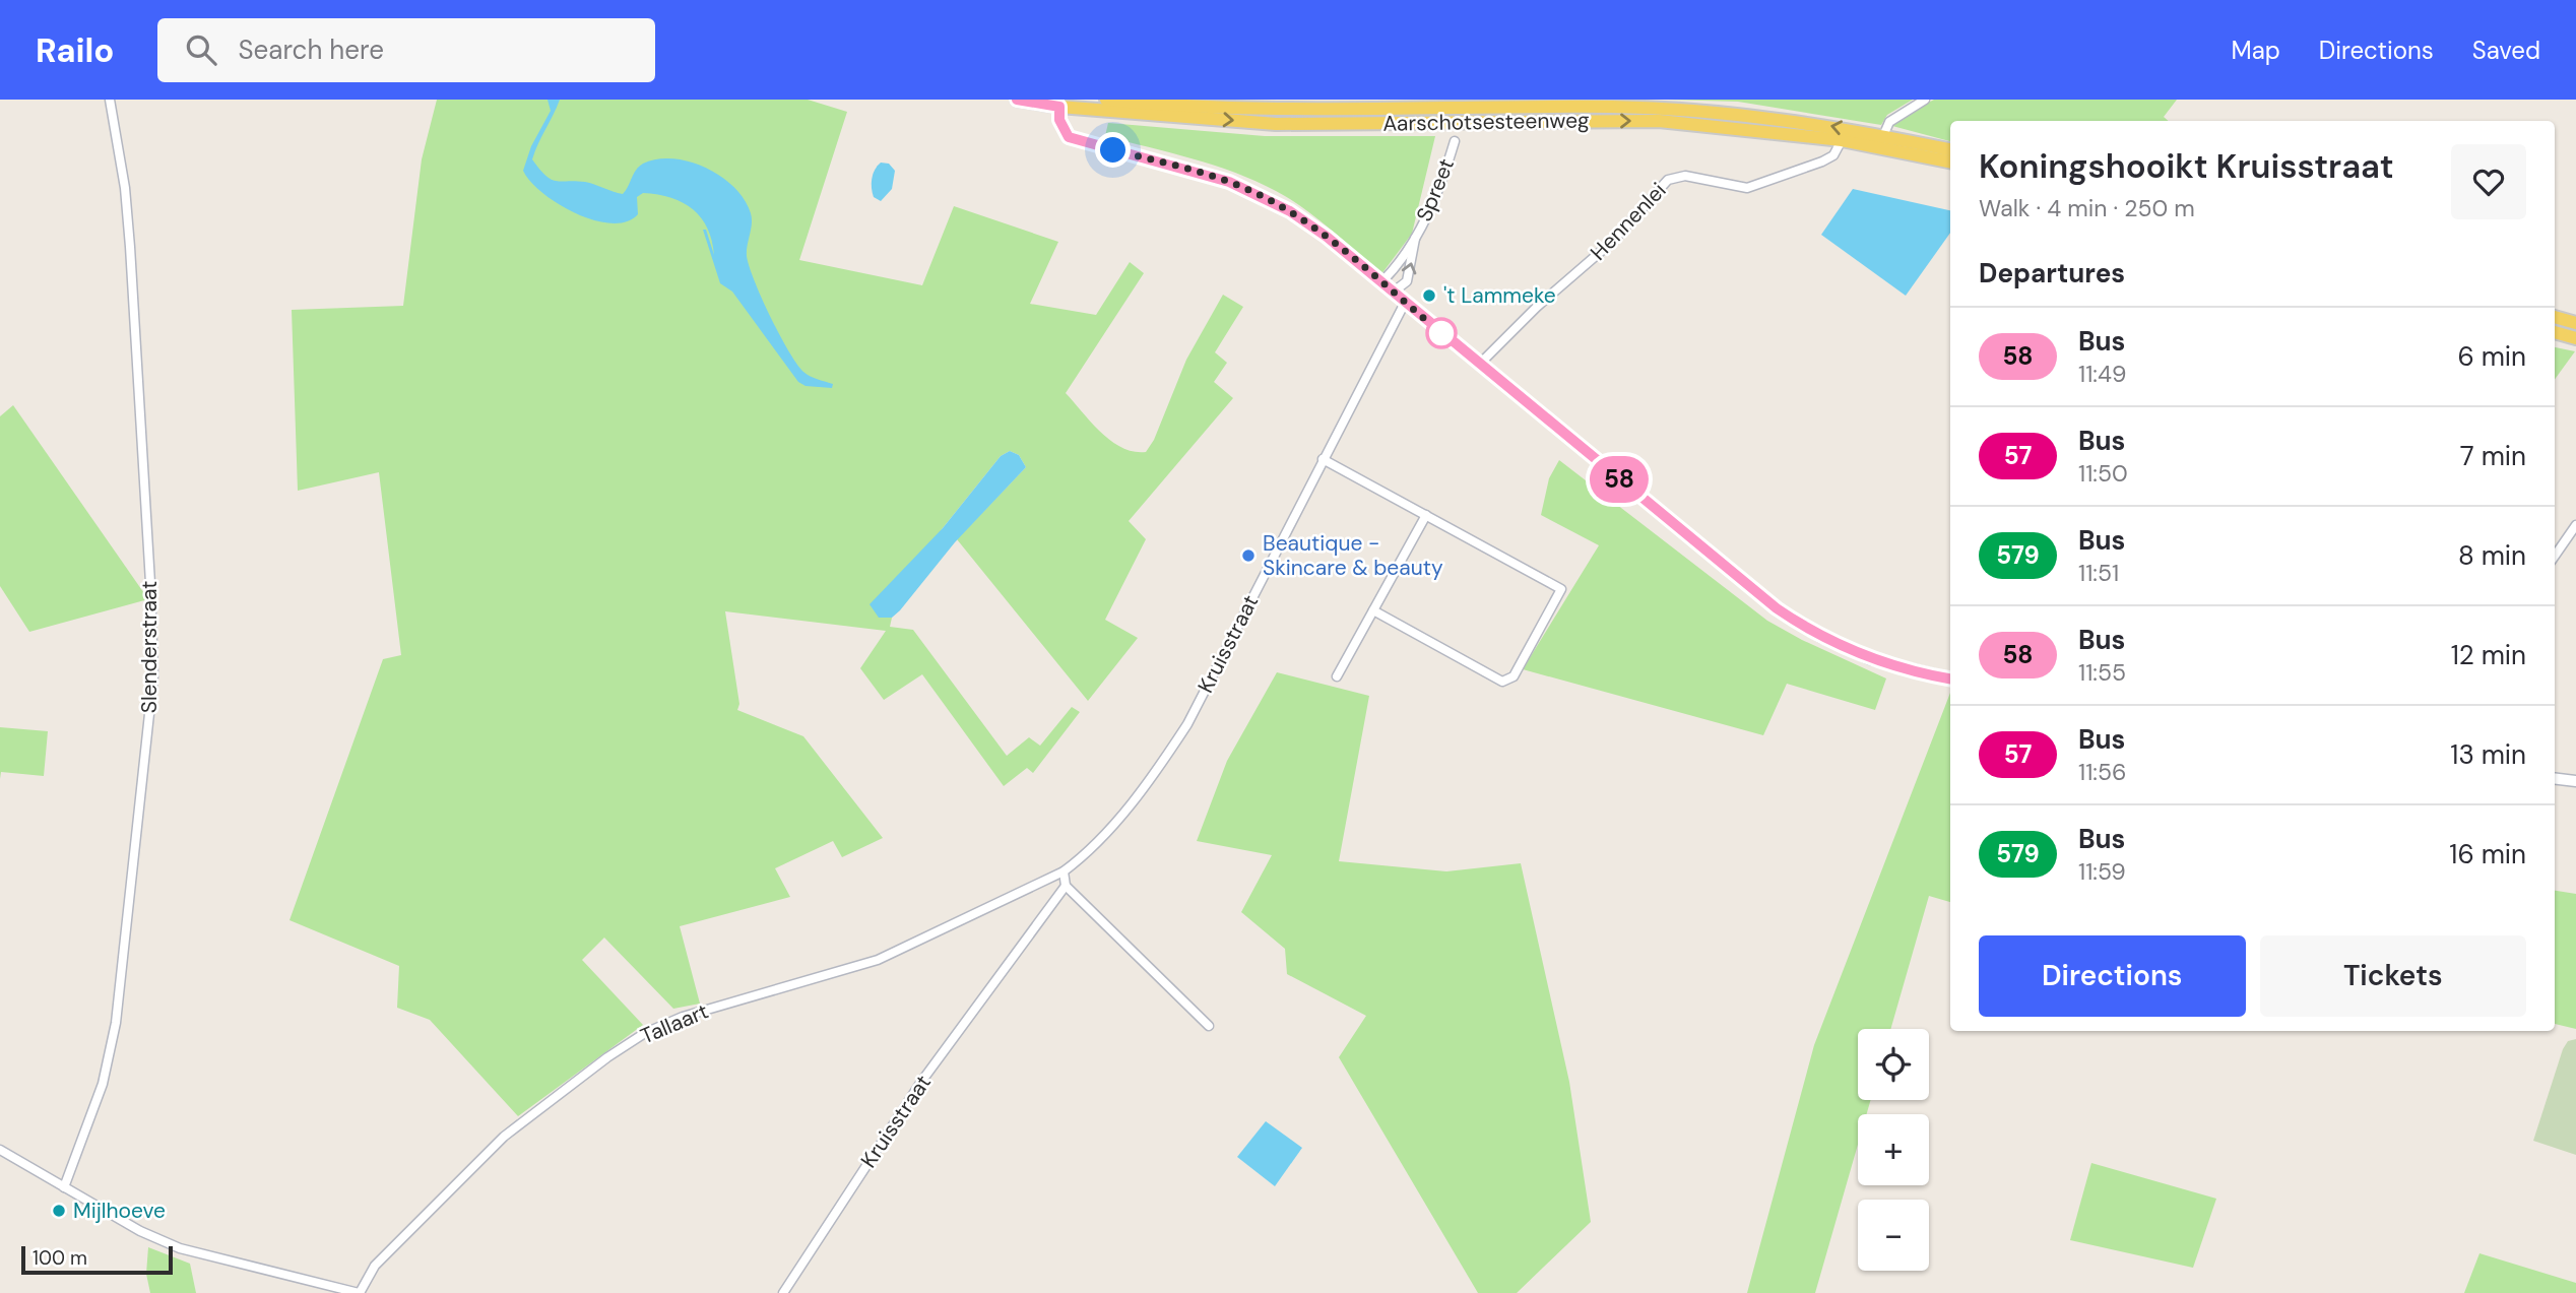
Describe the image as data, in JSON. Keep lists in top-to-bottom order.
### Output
{
  "streets": {
    "main road": ["Aarschotsesteenweg"],
    "street": [
      "Spreet",
      "Hennenlei",
      "Kruisstraat",
      "Slenderstraat",
      "Tallaart"
    ]
  },
  "crossings": [
    ["Aarschotsesteenweg", "Hennenlei"],
    ["Kruisstraat", "Tallaart"]
  ],
  "places": ["'t Lammeke", "Beautique - Skincare & beauty", "Mijlhoeve"],
  "lines": ["bus line 58"],
  "scale_bar": "100 m",
  "page": {
    "header": "Railo",
    "search": "Search here",
    "nav": ["Map", "Directions", "Saved"],
    "on_map": "58",
    "heading": [
      ["Koningshooikt Kruisstraat", "Walk · 4 min · 250 m"],
      "Departures"
    ],
    "list": [
      {
        "mark": "58",
        "name": "Bus",
        "note": "11:49",
        "value": "6 min"
      },
      {
        "mark": "57",
        "name": "Bus",
        "note": "11:50",
        "value": "7 min"
      },
      {
        "mark": "579",
        "name": "Bus",
        "note": "11:51",
        "value": "8 min"
      },
      {
        "mark": "58",
        "name": "Bus",
        "note": "11:55",
        "value": "12 min"
      },
      {
        "mark": "57",
        "name": "Bus",
        "note": "11:56",
        "value": "13 min"
      },
      {
        "mark": "579",
        "name": "Bus",
        "note": "11:59",
        "value": "16 min"
      }
    ],
    "buttons": ["Directions", "Tickets"],
    "map_buttons": ["+", "−"],
    "scale": "100 m"
  }
}
